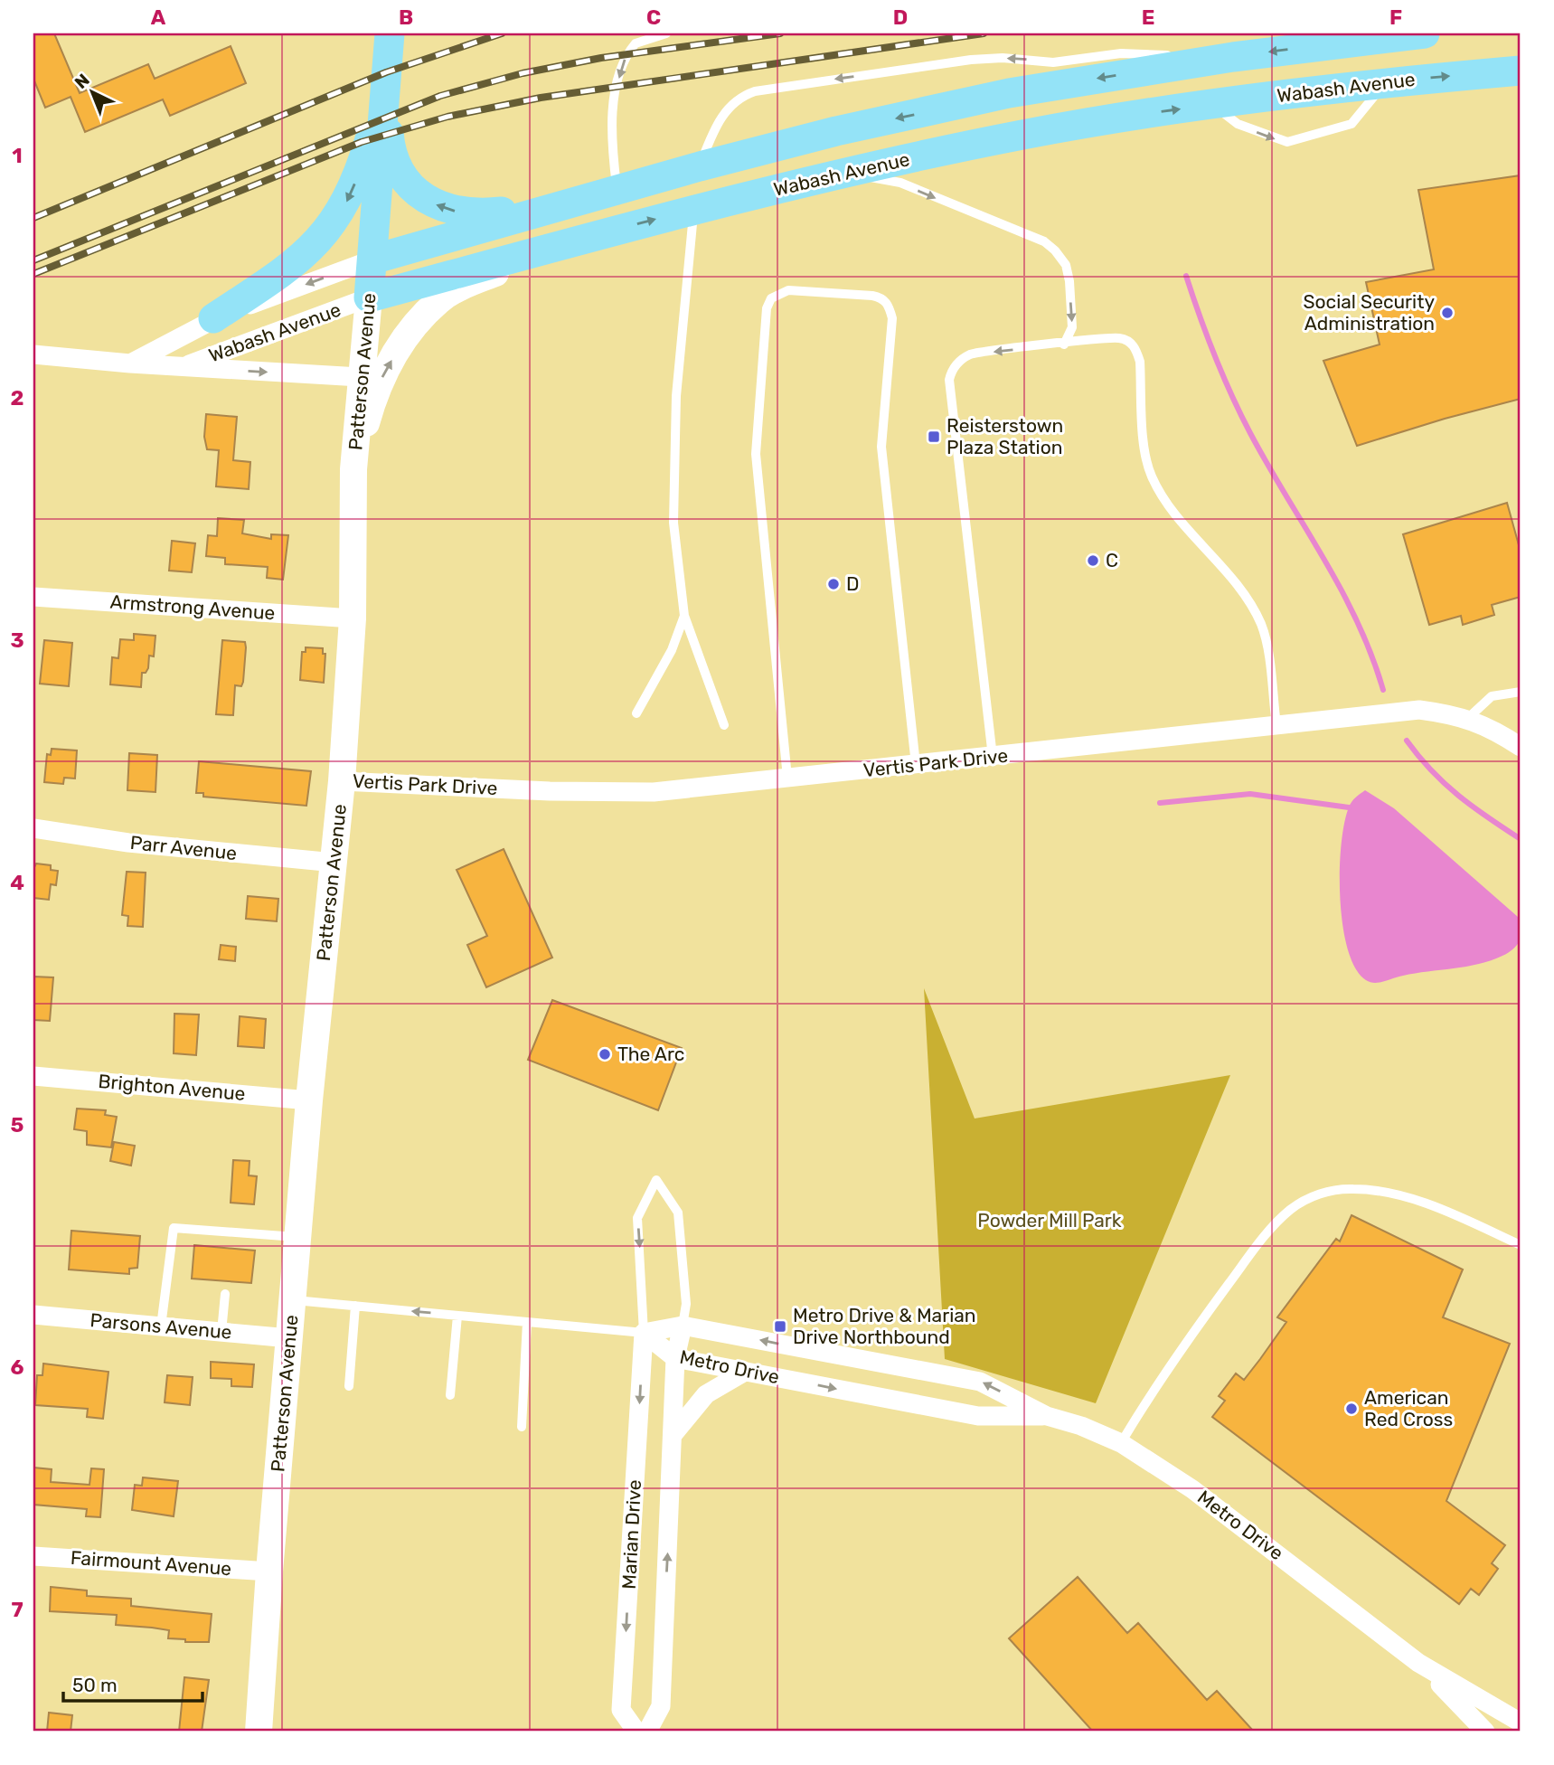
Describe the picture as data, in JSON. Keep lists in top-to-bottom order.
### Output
{
  "streets": {
    "main road": ["Wabash Avenue", "Patterson Avenue"],
    "street": [
      "Armstrong Avenue",
      "Vertis Park Drive",
      "Parr Avenue",
      "Brighton Avenue",
      "Parsons Avenue",
      "Metro Drive",
      "Marian Drive",
      "Fairmount Avenue"
    ]
  },
  "crossings": [
    ["Wabash Avenue", "Patterson Avenue"],
    ["Patterson Avenue", "Armstrong Avenue"],
    ["Patterson Avenue", "Vertis Park Drive"],
    ["Patterson Avenue", "Parr Avenue"],
    ["Patterson Avenue", "Brighton Avenue"],
    ["Patterson Avenue", "Parsons Avenue"],
    ["Patterson Avenue", "Fairmount Avenue"],
    ["Metro Drive", "Marian Drive"]
  ],
  "parks": ["Powder Mill Park"],
  "places": {
    "other": [
      "Social Security Administration",
      "C",
      "D",
      "The Arc",
      "American Red Cross"
    ],
    "transit": ["Reisterstown Plaza Station", "Metro Drive & Marian Drive Northbound"]
  },
  "scale_bar": "50 m",
  "north": "top left",
  "grid": {
    "columns": [
      "A",
      "B",
      "C",
      "D",
      "E",
      "F"
    ],
    "rows": [
      "1",
      "2",
      "3",
      "4",
      "5",
      "6",
      "7"
    ]
  }
}
